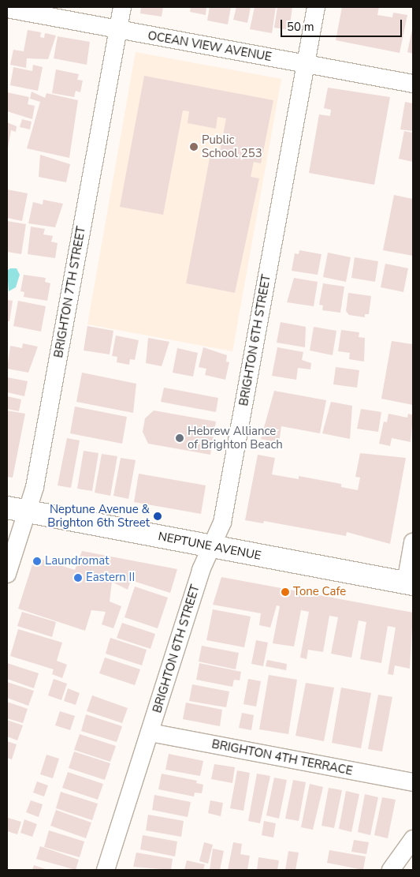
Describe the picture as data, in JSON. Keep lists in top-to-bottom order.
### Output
{
  "streets": {
    "main road": ["NEPTUNE AVENUE"],
    "street": [
      "OCEAN VIEW AVENUE",
      "BRIGHTON 7TH STREET",
      "BRIGHTON 6TH STREET",
      "BRIGHTON 4TH TERRACE"
    ]
  },
  "crossings": [
    ["OCEAN VIEW AVENUE", "BRIGHTON 7TH STREET"],
    ["OCEAN VIEW AVENUE", "BRIGHTON 6TH STREET"],
    ["BRIGHTON 7TH STREET", "NEPTUNE AVENUE"],
    ["BRIGHTON 6TH STREET", "NEPTUNE AVENUE"],
    ["BRIGHTON 6TH STREET", "BRIGHTON 4TH TERRACE"]
  ],
  "places": [
    "Public School 253",
    "Hebrew Alliance of Brighton Beach",
    "Neptune Avenue & Brighton 6th Street",
    "Laundromat",
    "Eastern II",
    "Tone Cafe"
  ],
  "scale_bar": "50 m"
}
